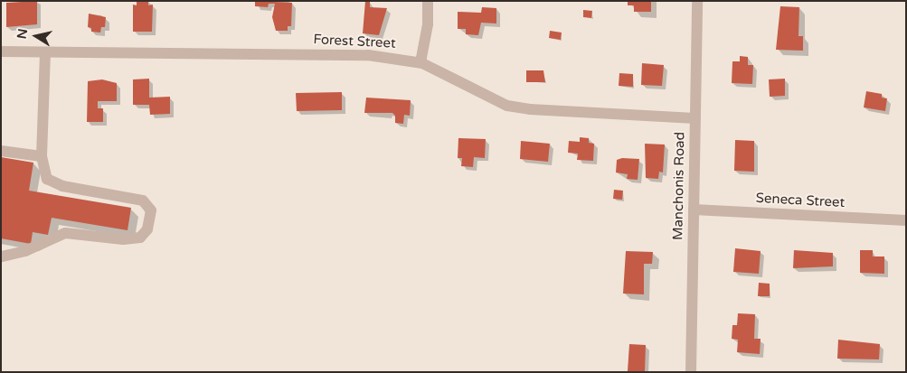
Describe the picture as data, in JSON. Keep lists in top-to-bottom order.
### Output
{
  "streets": {
    "street": ["Forest Street", "Manchonis Road", "Seneca Street"]
  },
  "crossings": [
    ["Forest Street", "Manchonis Road"],
    ["Manchonis Road", "Seneca Street"]
  ],
  "north": "left"
}
